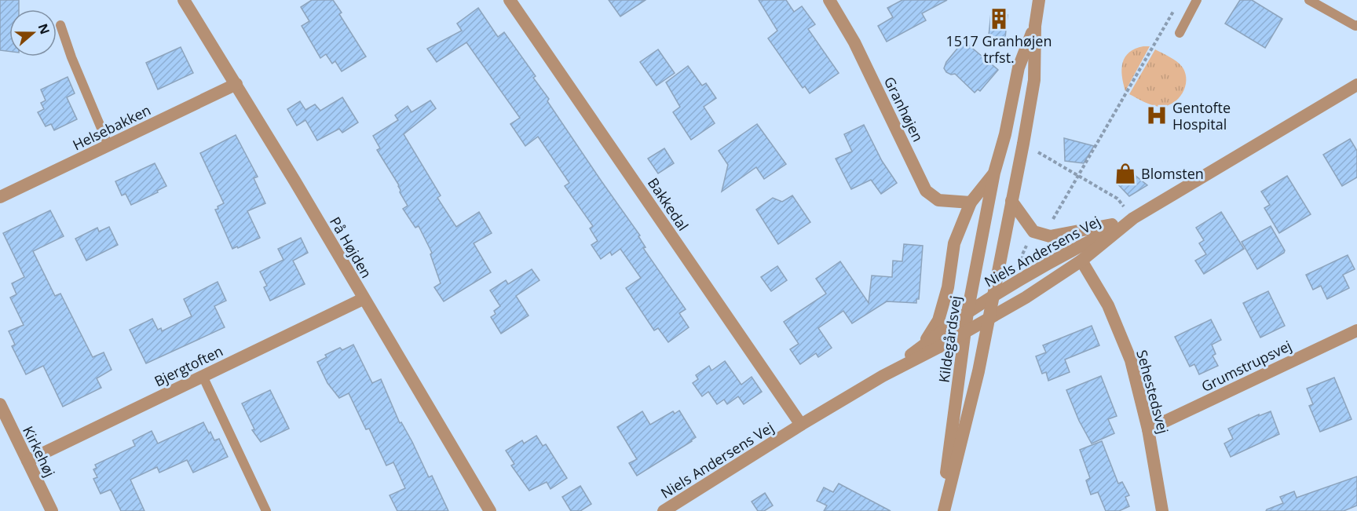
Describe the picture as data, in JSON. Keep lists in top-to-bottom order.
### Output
{
  "streets": {
    "street": [
      "Granhøjen",
      "Helsebakken",
      "Bakkedal",
      "På Højden",
      "Niels Andersens Vej",
      "Kildegårdsvej",
      "Bjergtoften",
      "Grumstrupsvej",
      "Sehestedsvej",
      "Kirkehøj"
    ]
  },
  "crossings": [
    ["Granhøjen", "Kildegårdsvej"],
    ["Helsebakken", "På Højden"],
    ["Bakkedal", "Niels Andersens Vej"],
    ["På Højden", "Bjergtoften"],
    ["Niels Andersens Vej", "Kildegårdsvej"],
    ["Niels Andersens Vej", "Sehestedsvej"],
    ["Bjergtoften", "Kirkehøj"],
    ["Grumstrupsvej", "Sehestedsvej"]
  ],
  "places": {
    "building": ["1517 Granhøjen trfst."],
    "hospital": ["Gentofte Hospital"],
    "shop": ["Blomsten"]
  },
  "north": "right"
}
